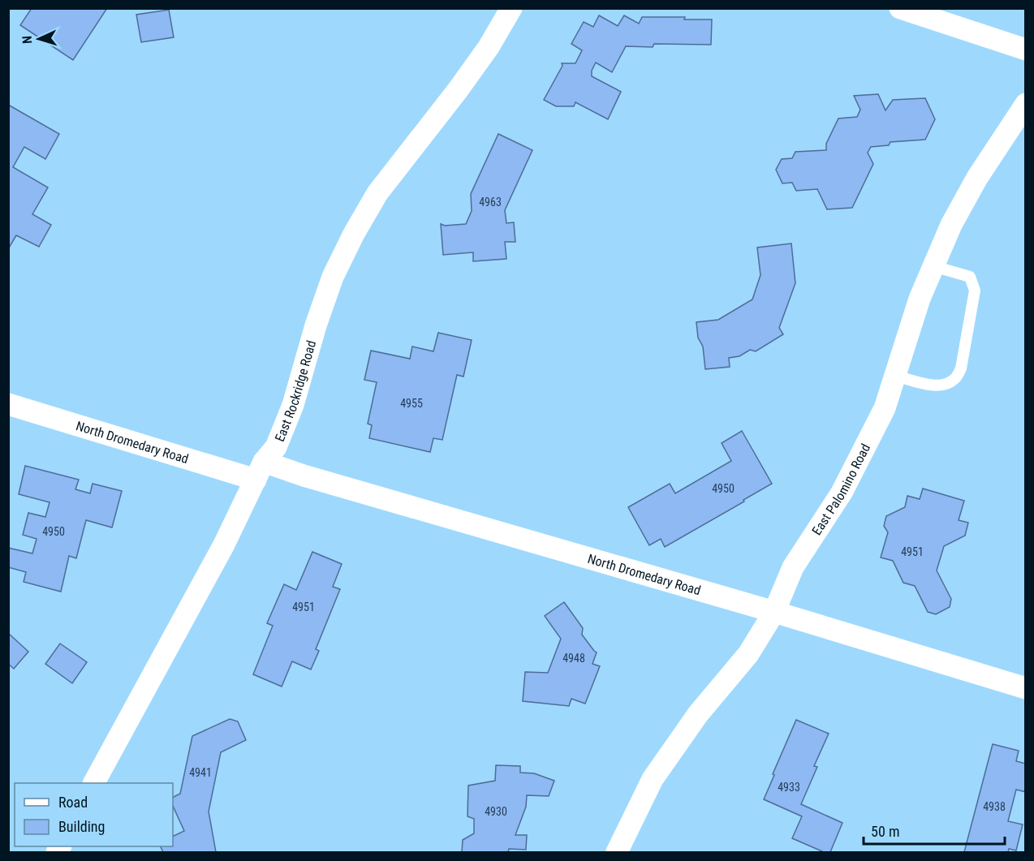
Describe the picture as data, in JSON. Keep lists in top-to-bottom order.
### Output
{
  "streets": {
    "street": ["East Rockridge Road", "North Dromedary Road", "East Palomino Road"]
  },
  "crossings": [
    ["East Rockridge Road", "North Dromedary Road"],
    ["North Dromedary Road", "East Palomino Road"]
  ],
  "house_numbers": [
    "4963",
    "4955",
    "4950",
    "4950",
    "4951",
    "4951",
    "4948",
    "4941",
    "4933",
    "4938",
    "4930"
  ],
  "legend": ["Road", "Building"],
  "scale_bar": "50 m",
  "north": "left"
}
